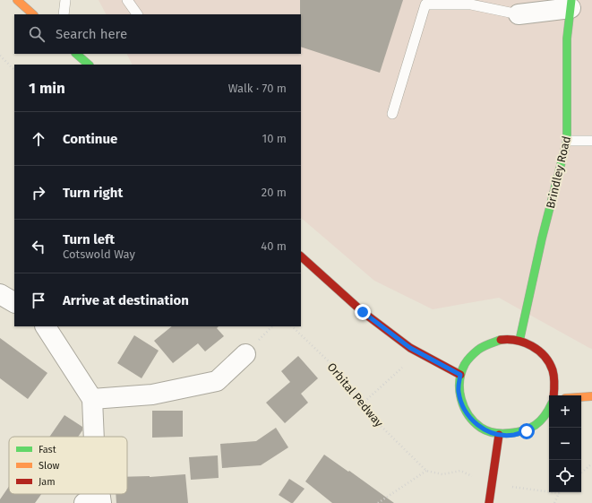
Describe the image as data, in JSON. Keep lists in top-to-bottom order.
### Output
{
  "streets": {
    "main road": ["Brindley Road"],
    "path": ["Orbital Pedway"]
  },
  "legend": ["Fast", "Slow", "Jam"],
  "page": {
    "search": "Search here",
    "heading": ["1 min", "Walk · 70 m"],
    "list": [
      ["Continue", "10 m"],
      ["Turn right", "20 m"],
      ["Turn left", "Cotswold Way", "40 m"],
      "Arrive at destination"
    ],
    "map_buttons": ["+", "−"]
  }
}
